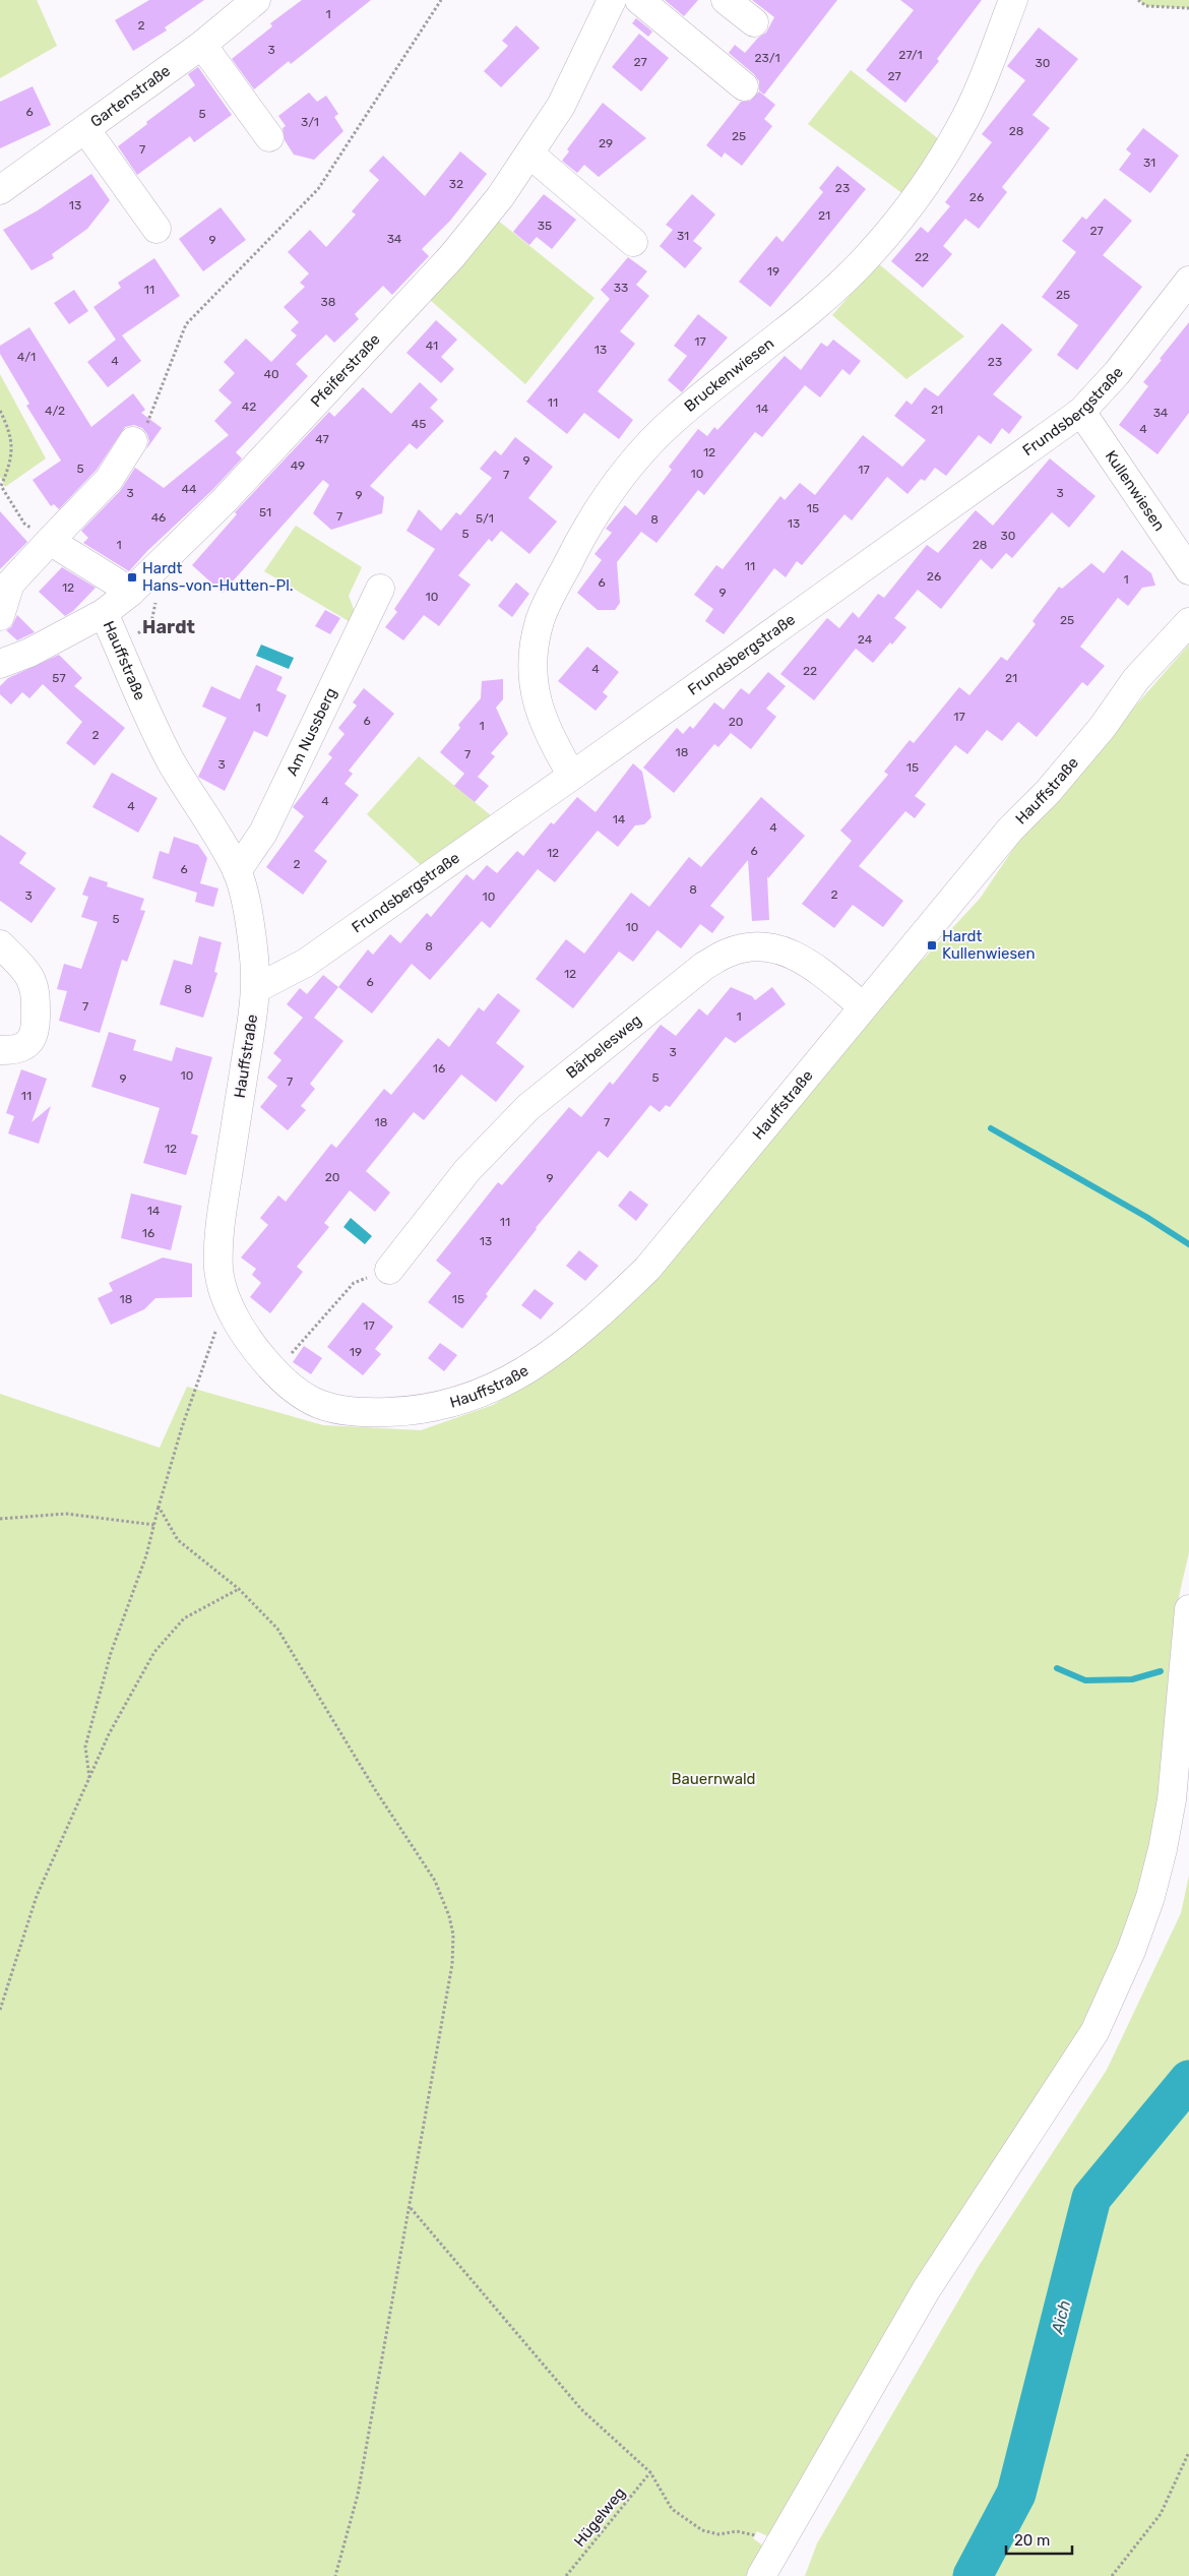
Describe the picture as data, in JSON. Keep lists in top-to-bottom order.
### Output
{
  "streets": {
    "street": [
      "Gartenstraße",
      "Pfeiferstraße",
      "Bruckenwiesen",
      "Frundsbergstraße",
      "Kullenwiesen",
      "Hauffstraße",
      "Am Nussberg",
      "Bärbelesweg"
    ],
    "path": ["Hügelweg"]
  },
  "crossings": [
    ["Pfeiferstraße", "Hauffstraße"],
    ["Bruckenwiesen", "Frundsbergstraße"],
    ["Frundsbergstraße", "Kullenwiesen"],
    ["Frundsbergstraße", "Hauffstraße"],
    ["Hauffstraße", "Am Nussberg"],
    ["Hauffstraße", "Bärbelesweg"]
  ],
  "districts": ["Hardt"],
  "water": ["Aich"],
  "parks": ["Bauernwald"],
  "places": {
    "transit": ["Hardt Hans-von-Hutten-Pl.", "Hardt Kullenwiesen"]
  },
  "house_numbers": [
    "1",
    "2",
    "3",
    "27/1",
    "23/1",
    "27",
    "30",
    "27",
    "6",
    "5",
    "3/1",
    "28",
    "25",
    "29",
    "7",
    "31",
    "32",
    "23",
    "26",
    "13",
    "21",
    "35",
    "27",
    "31",
    "34",
    "9",
    "22",
    "19",
    "33",
    "11",
    "25",
    "38",
    "17",
    "41",
    "13",
    "4/1",
    "4",
    "23",
    "40",
    "11",
    "42",
    "14",
    "21",
    "4/2",
    "34",
    "45",
    "4",
    "47",
    "12",
    "9",
    "49",
    "5",
    "17",
    "10",
    "7",
    "44",
    "3",
    "3",
    "9",
    "15",
    "51",
    "7",
    "46",
    "5/1",
    "8",
    "13",
    "5",
    "30",
    "1",
    "28",
    "11",
    "26",
    "1",
    "6",
    "12",
    "9",
    "10",
    "25",
    "24",
    "4",
    "22",
    "57",
    "21",
    "1",
    "17",
    "6",
    "20",
    "1",
    "2",
    "18",
    "7",
    "3",
    "15",
    "4",
    "4",
    "14",
    "4",
    "6",
    "12",
    "2",
    "6",
    "8",
    "2",
    "3",
    "10",
    "5",
    "10",
    "8",
    "12",
    "6",
    "8",
    "7",
    "1",
    "3",
    "16",
    "10",
    "5",
    "9",
    "7",
    "11",
    "18",
    "7",
    "12",
    "20",
    "9",
    "14",
    "11",
    "16",
    "13",
    "18",
    "15",
    "17",
    "19"
  ],
  "scale_bar": "20 m"
}
